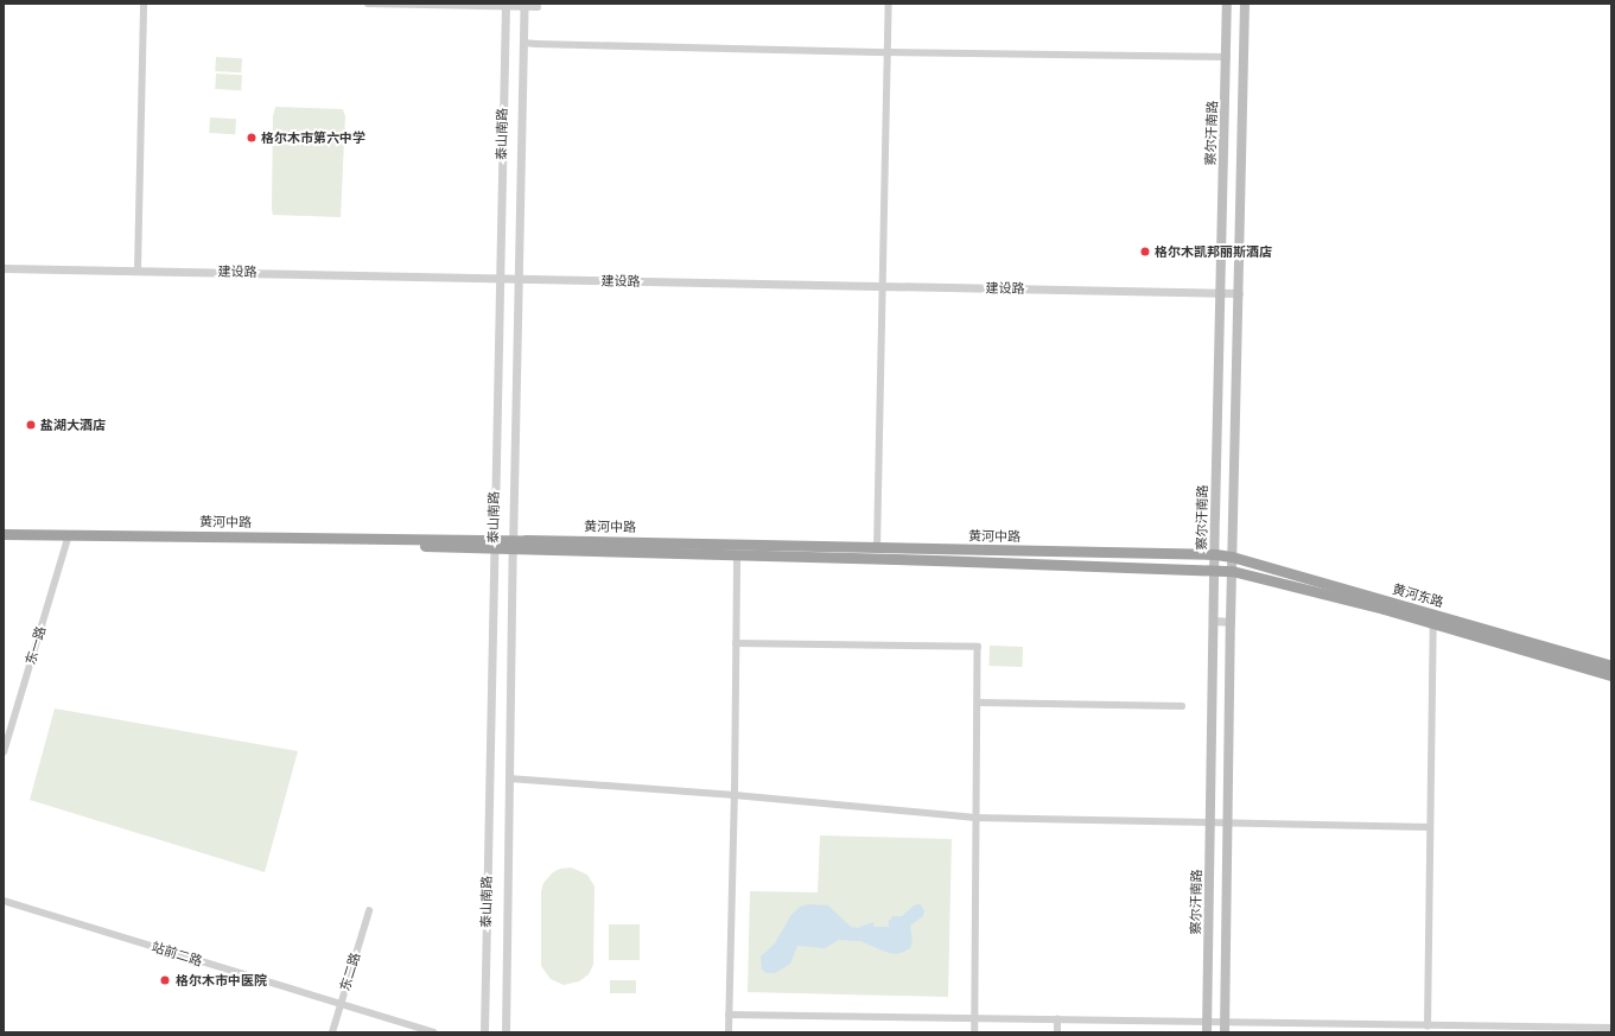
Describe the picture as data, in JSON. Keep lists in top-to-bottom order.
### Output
{
  "streets": {
    "highway": ["黄河中路", "黄河东路"],
    "main road": ["察尔汗南路"],
    "street": [
      "泰山南路",
      "建设路",
      "东一路",
      "站前二路",
      "东二路"
    ]
  },
  "crossings": [
    ["察尔汗南路", "建设路"],
    ["察尔汗南路", "黄河中路"],
    ["察尔汗南路", "黄河东路"],
    ["泰山南路", "建设路"],
    ["泰山南路", "黄河中路"],
    ["黄河中路", "黄河东路"],
    ["黄河中路", "东一路"],
    ["站前二路", "东二路"]
  ],
  "places": [
    "格尔木市第六中学",
    "格尔木凯邦丽斯酒店",
    "盐湖大酒店",
    "格尔木市中医院"
  ]
}
